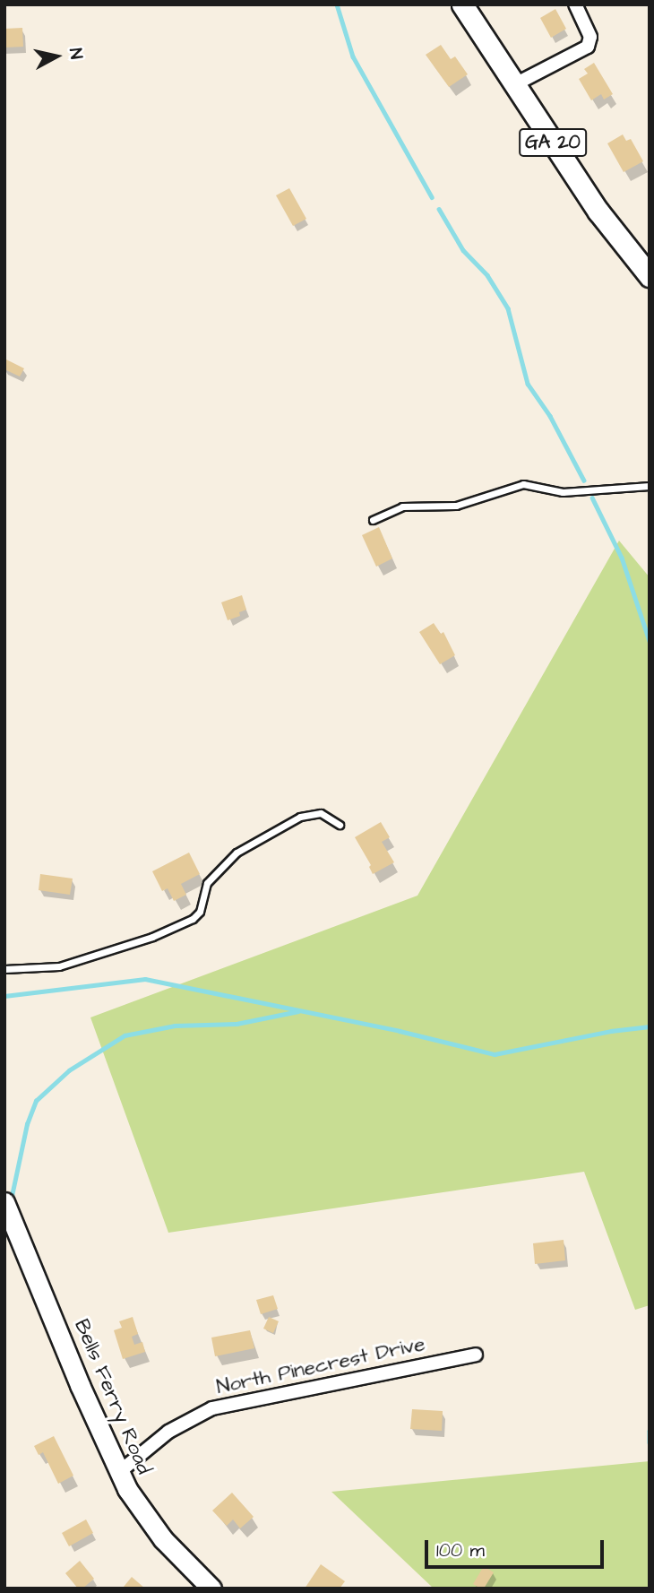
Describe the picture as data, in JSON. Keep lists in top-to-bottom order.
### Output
{
  "streets": {
    "main road": ["GA 20", "Bells Ferry Road"],
    "street": ["North Pinecrest Drive"]
  },
  "crossings": [
    ["North Pinecrest Drive", "Bells Ferry Road"]
  ],
  "scale_bar": "100 m",
  "north": "right"
}
